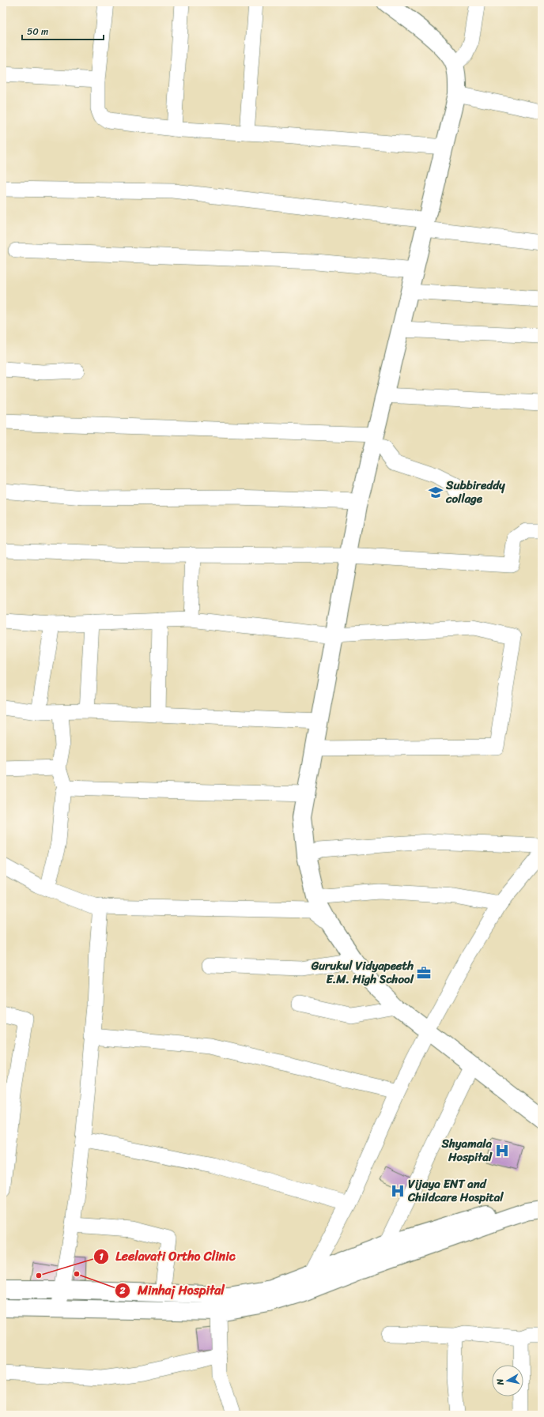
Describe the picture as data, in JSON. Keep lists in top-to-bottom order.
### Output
{
  "places": {
    "school or university": ["Subbireddy collage"],
    "office": ["Gurukul Vidyapeeth E.M. High School"],
    "hospital": ["Shyamala Hospital", "Vijaya ENT and Childcare Hospital"],
    "other": ["Minhaj Hospital", "Leelavati Ortho Clinic"]
  },
  "scale_bar": "50 m",
  "north": "left"
}
